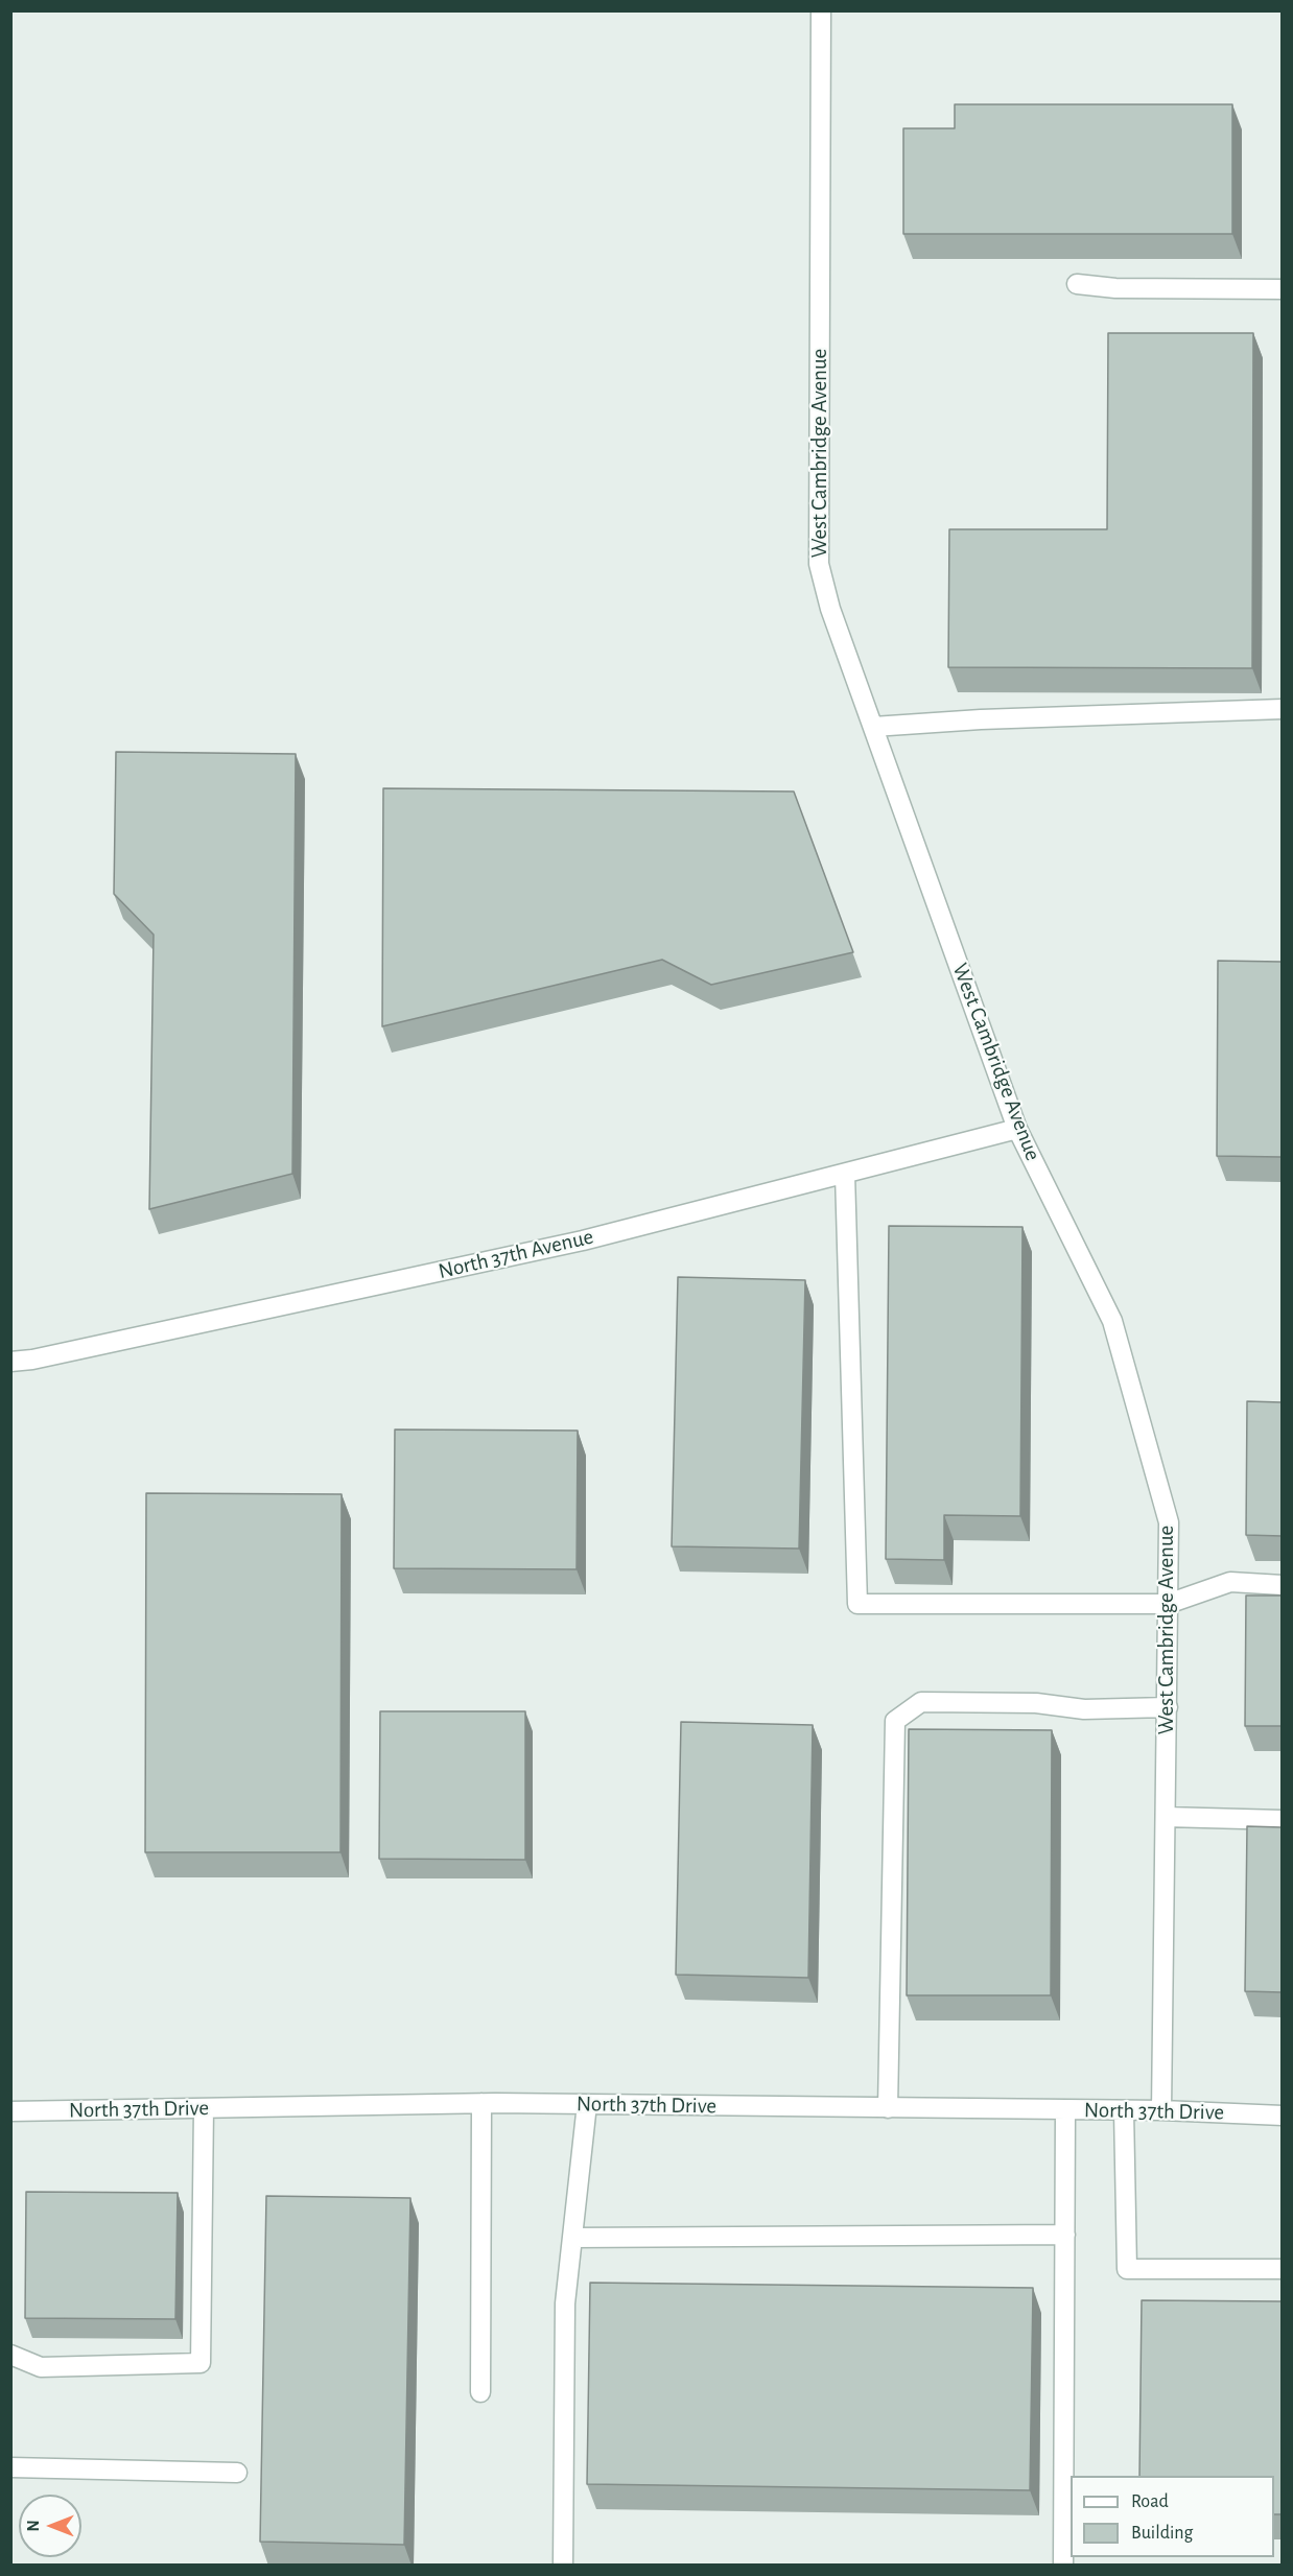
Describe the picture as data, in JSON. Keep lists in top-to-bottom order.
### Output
{
  "streets": {
    "street": ["West Cambridge Avenue", "North 37th Avenue", "North 37th Drive"]
  },
  "crossings": [
    ["West Cambridge Avenue", "North 37th Avenue"],
    ["West Cambridge Avenue", "North 37th Drive"]
  ],
  "legend": ["Road", "Building"],
  "north": "left"
}
